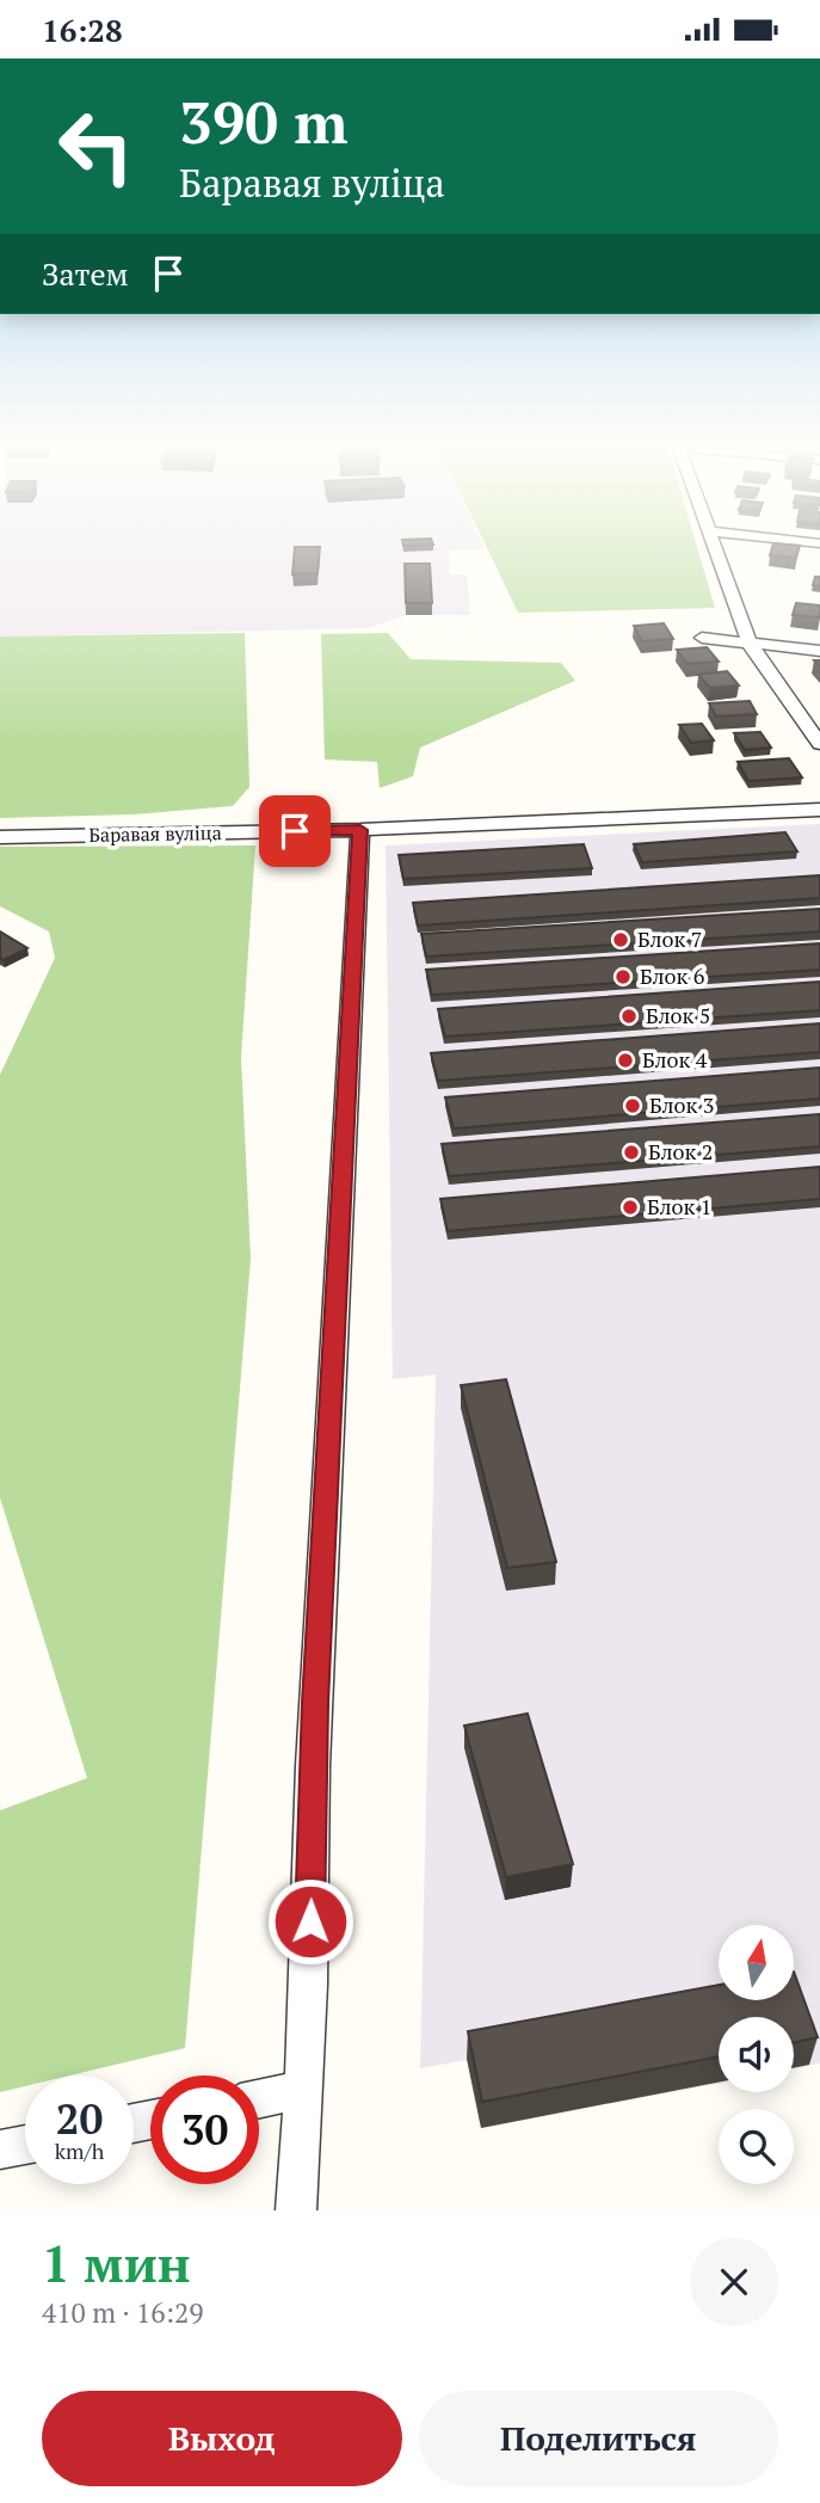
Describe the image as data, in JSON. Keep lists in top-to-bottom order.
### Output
{
  "streets": {
    "street": ["Баравая вуліца"]
  },
  "places": [
    "Блок 7",
    "Блок 6",
    "Блок 5",
    "Блок 4",
    "Блок 3",
    "Блок 2",
    "Блок 1"
  ],
  "north": "top",
  "page": {
    "status": "16:28",
    "turn": ["390 m", "Баравая вуліца"],
    "then": "Затем",
    "speed": "20 km/h",
    "limit": "30",
    "heading": ["1 мин", "410 m · 16:29"],
    "buttons": ["Выход", "Поделиться"]
  }
}
